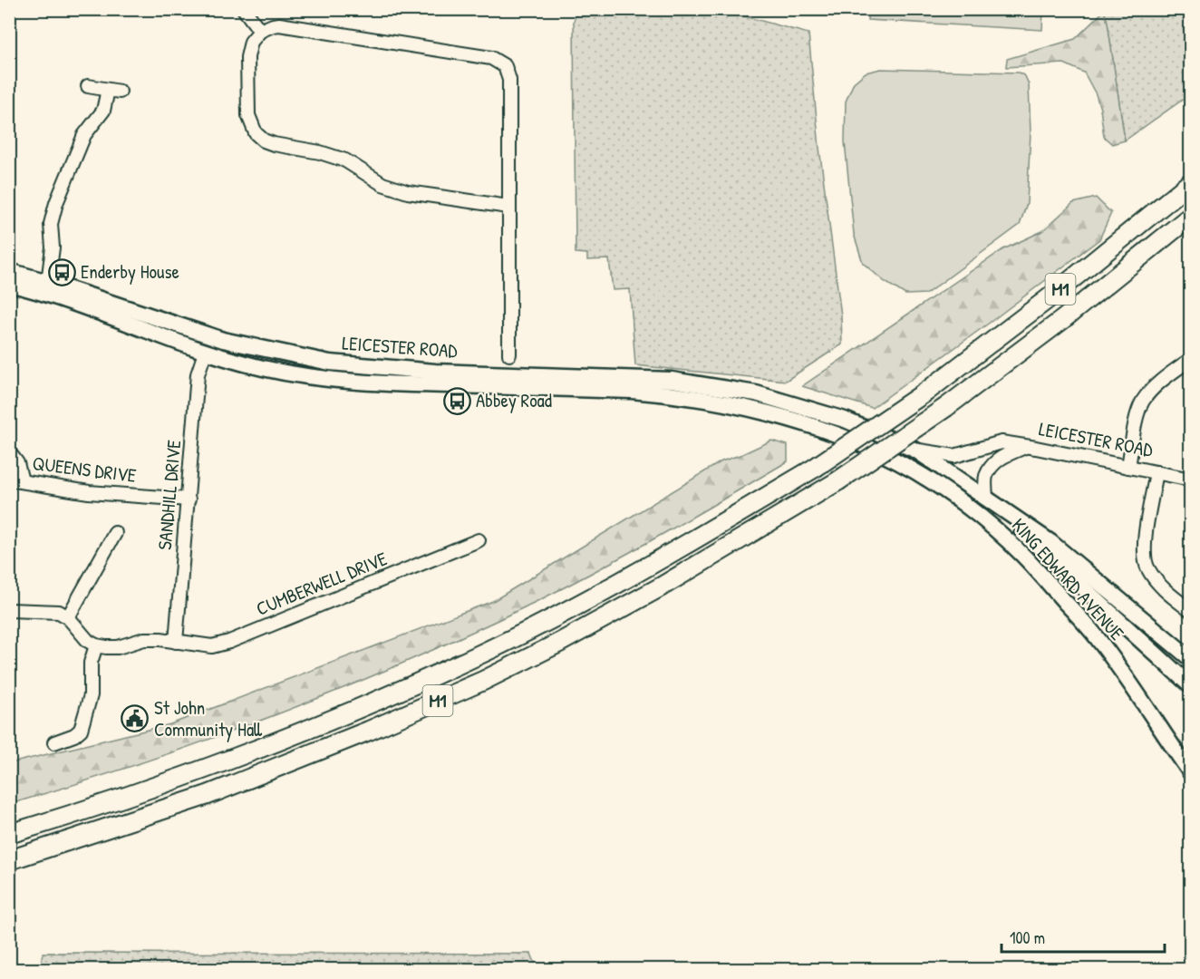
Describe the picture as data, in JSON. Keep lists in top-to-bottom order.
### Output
{
  "streets": {
    "highway": ["M1"],
    "main road": ["LEICESTER ROAD", "KING EDWARD AVENUE"],
    "street": ["QUEENS DRIVE", "SANDHILL DRIVE", "CUMBERWELL DRIVE"]
  },
  "crossings": [
    ["LEICESTER ROAD", "SANDHILL DRIVE"],
    ["LEICESTER ROAD", "KING EDWARD AVENUE"],
    ["QUEENS DRIVE", "SANDHILL DRIVE"],
    ["SANDHILL DRIVE", "CUMBERWELL DRIVE"]
  ],
  "places": {
    "bus stop": ["Enderby House", "Abbey Road"],
    "public building": ["St John Community Hall"]
  },
  "scale_bar": "100 m"
}
